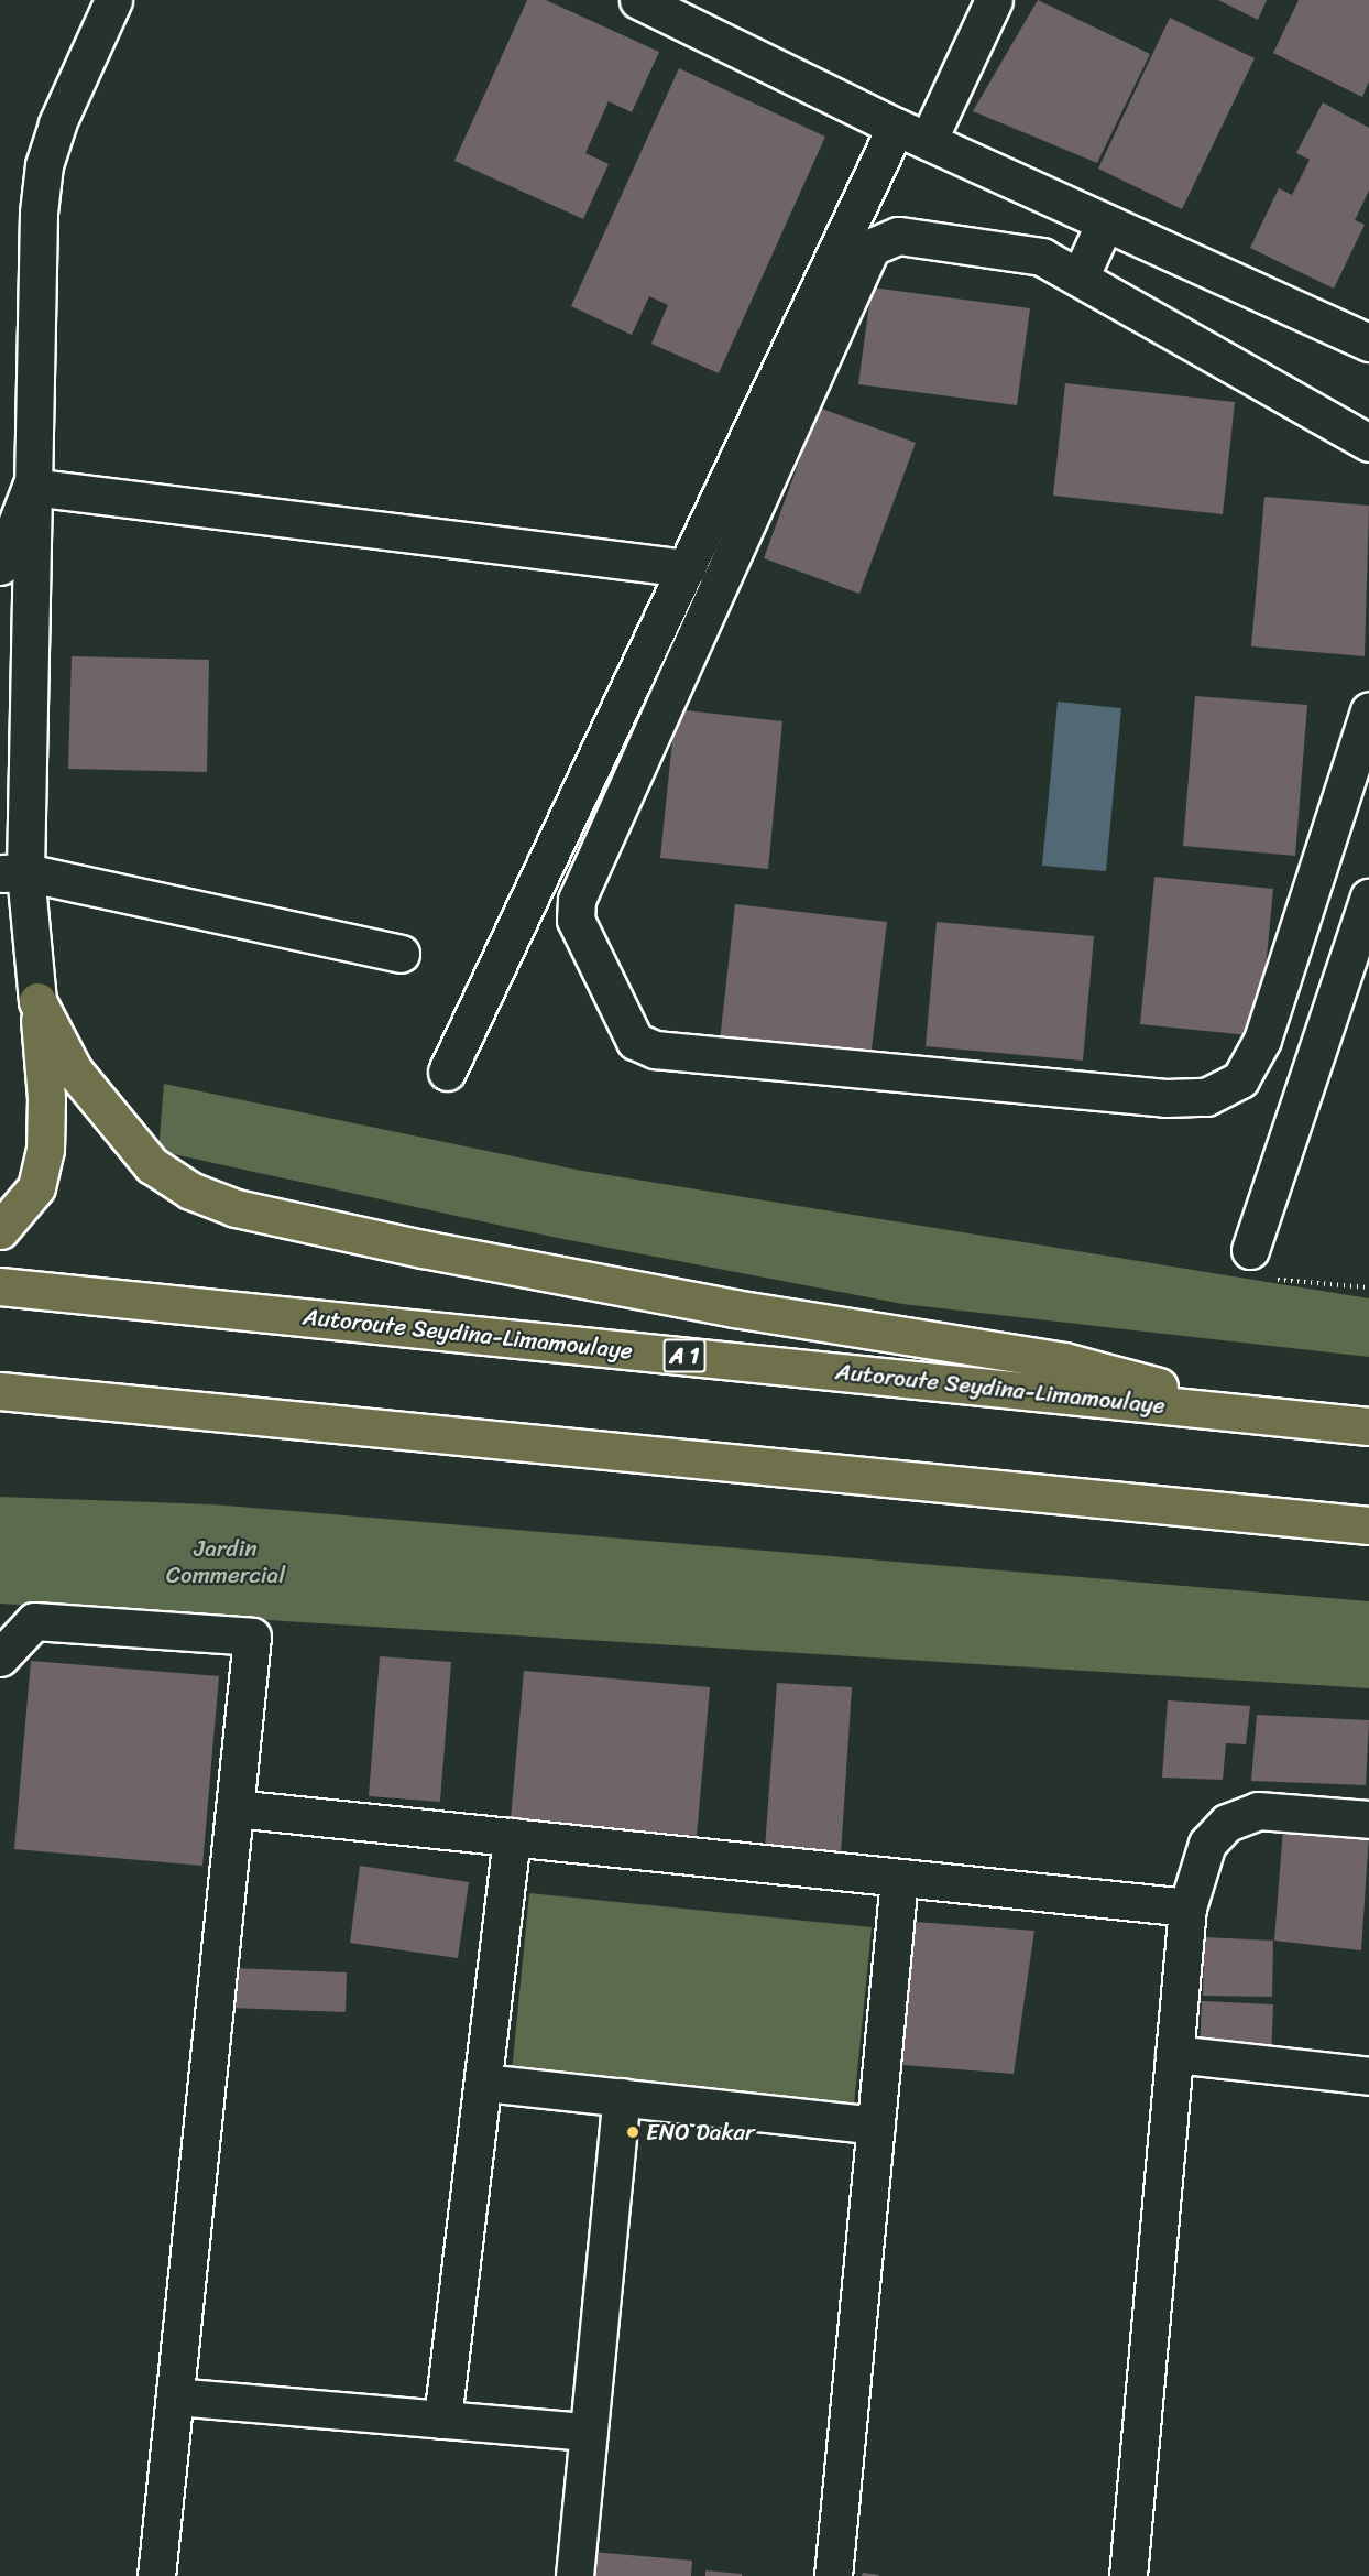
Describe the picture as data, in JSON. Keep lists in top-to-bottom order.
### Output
{
  "streets": {
    "highway": ["Autoroute Seydina-Limamoulaye", "A 1"]
  },
  "parks": ["Jardin Commercial"],
  "places": ["ENO Dakar"]
}
